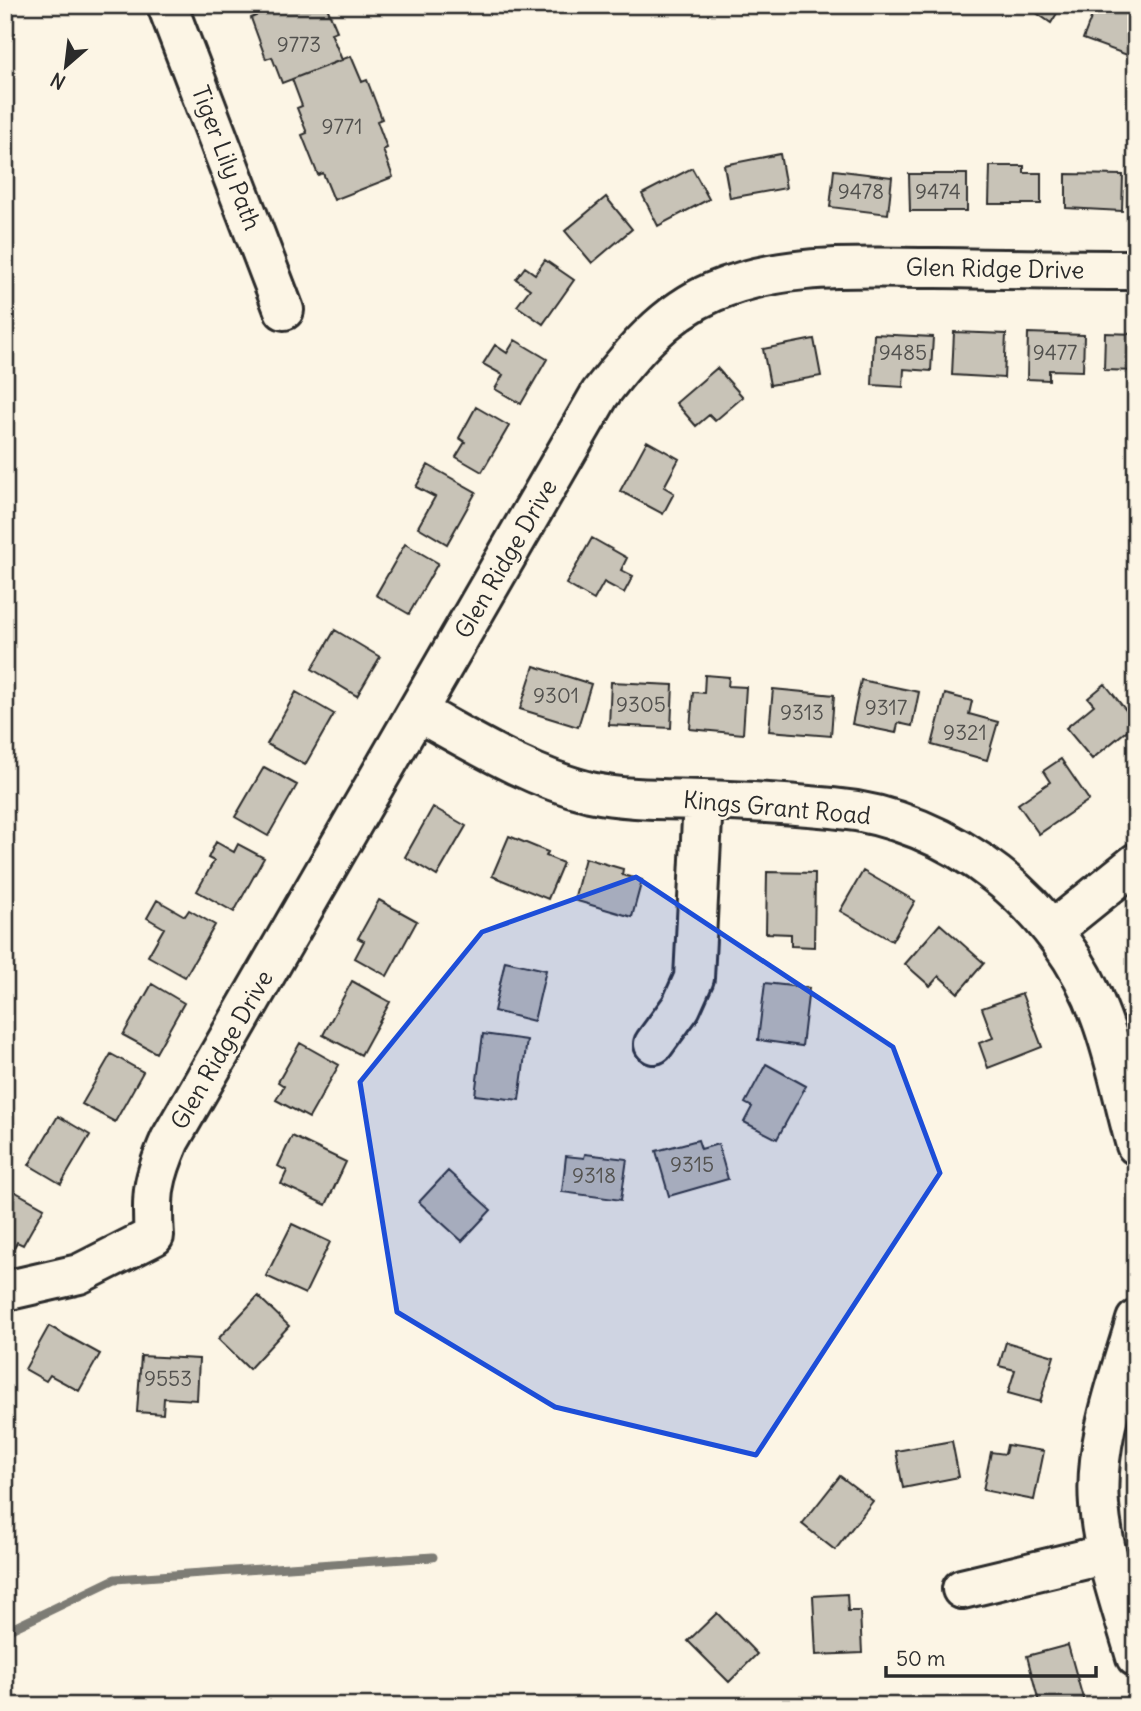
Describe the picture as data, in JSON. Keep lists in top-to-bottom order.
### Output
{
  "streets": {
    "street": ["Tiger Lily Path", "Glen Ridge Drive", "Kings Grant Road"]
  },
  "crossings": [
    ["Glen Ridge Drive", "Kings Grant Road"]
  ],
  "house_numbers": [
    "9773",
    "9771",
    "9478",
    "9474",
    "9485",
    "9477",
    "9301",
    "9305",
    "9317",
    "9313",
    "9321",
    "9315",
    "9318",
    "9553"
  ],
  "scale_bar": "50 m",
  "north": "bottom left"
}
